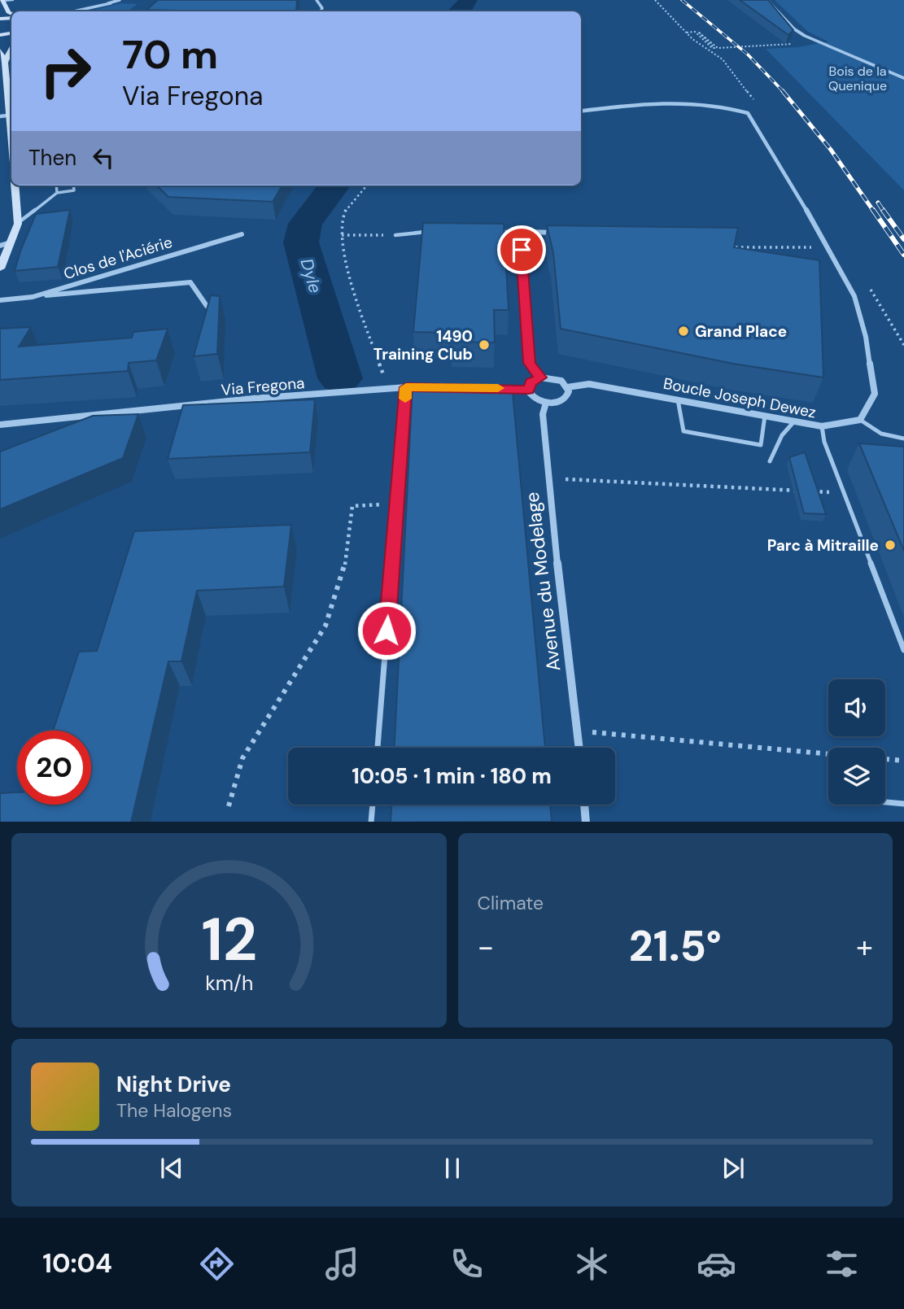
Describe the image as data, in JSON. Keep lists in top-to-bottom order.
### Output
{
  "streets": {
    "street": [
      "Clos de l'Aciérie",
      "Via Fregona",
      "Boucle Joseph Dewez",
      "Avenue du Modelage"
    ]
  },
  "crossings": [
    ["Boucle Joseph Dewez", "Avenue du Modelage"]
  ],
  "water": ["Dyle"],
  "parks": ["Bois de la Quenique"],
  "places": ["Grand Place", "1490 Training Club", "Parc à Mitraille"],
  "page": {
    "turn": ["70 m", "Via Fregona"],
    "then": "Then",
    "limit": "20",
    "trip": "10:05 · 1 min · 180 m",
    "tile": "Climate",
    "heat": ["−", "21.5°", "+"],
    "song": ["Night Drive", "The Halogens"],
    "tabs": "10:04",
    "gauge": ["12", "km/h"]
  }
}
